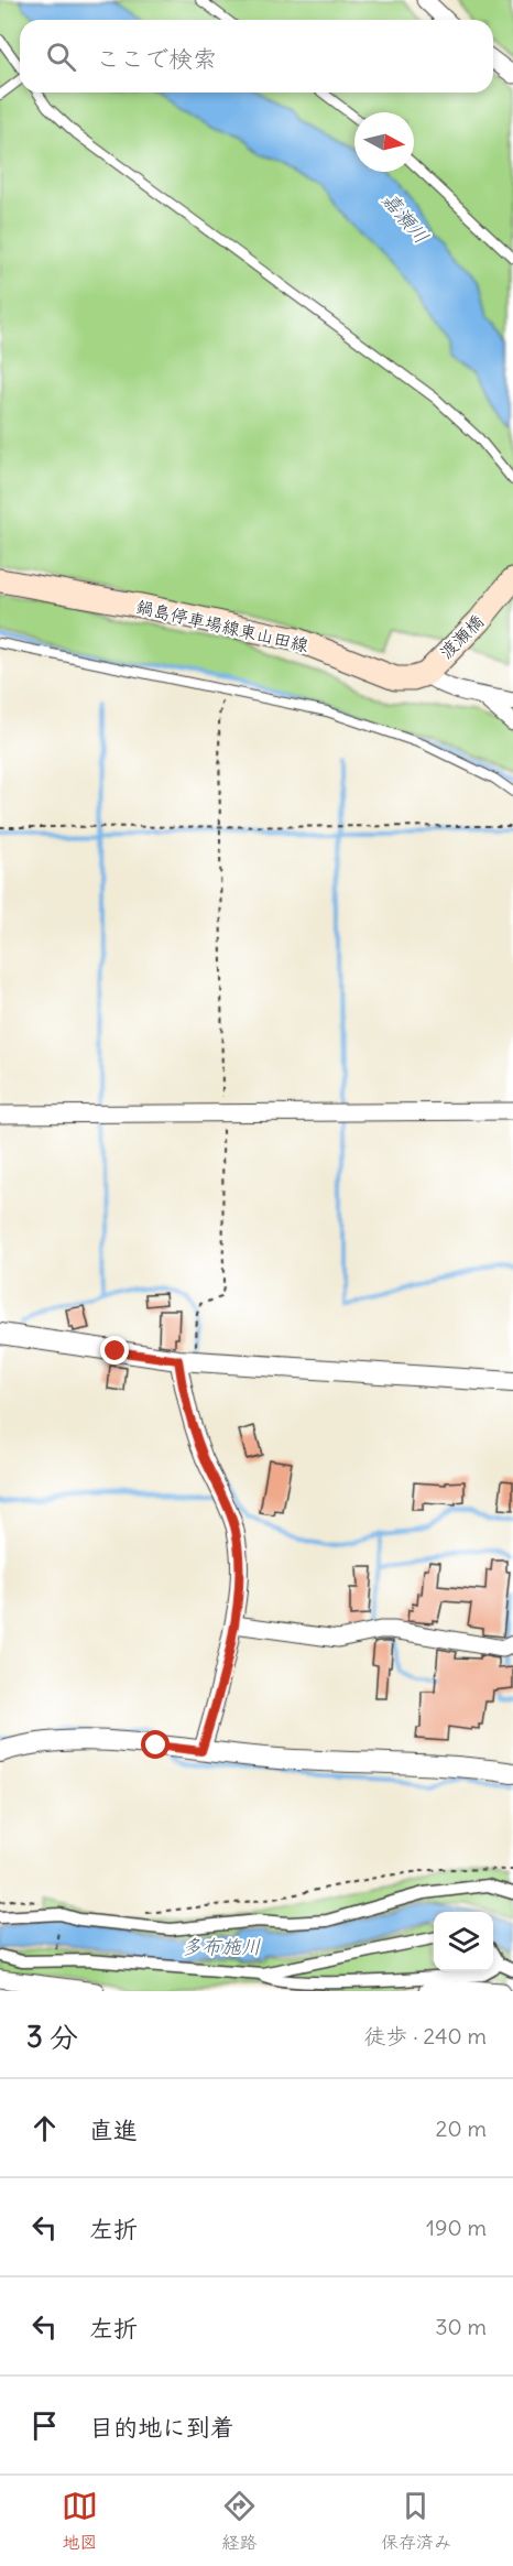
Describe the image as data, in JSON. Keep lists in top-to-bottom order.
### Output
{
  "streets": {
    "main road": ["鍋島停車場線東山田線", "渡瀬橋"]
  },
  "crossings": [
    ["鍋島停車場線東山田線", "渡瀬橋"]
  ],
  "water": ["嘉瀬川", "多布施川"],
  "north": "right",
  "page": {
    "search": "ここで検索",
    "heading": ["3 分", "徒歩 · 240 m"],
    "list": [
      ["直進", "20 m"],
      ["左折", "190 m"],
      ["左折", "30 m"],
      "目的地に到着"
    ],
    "nav": ["地図", "経路", "保存済み"]
  }
}
